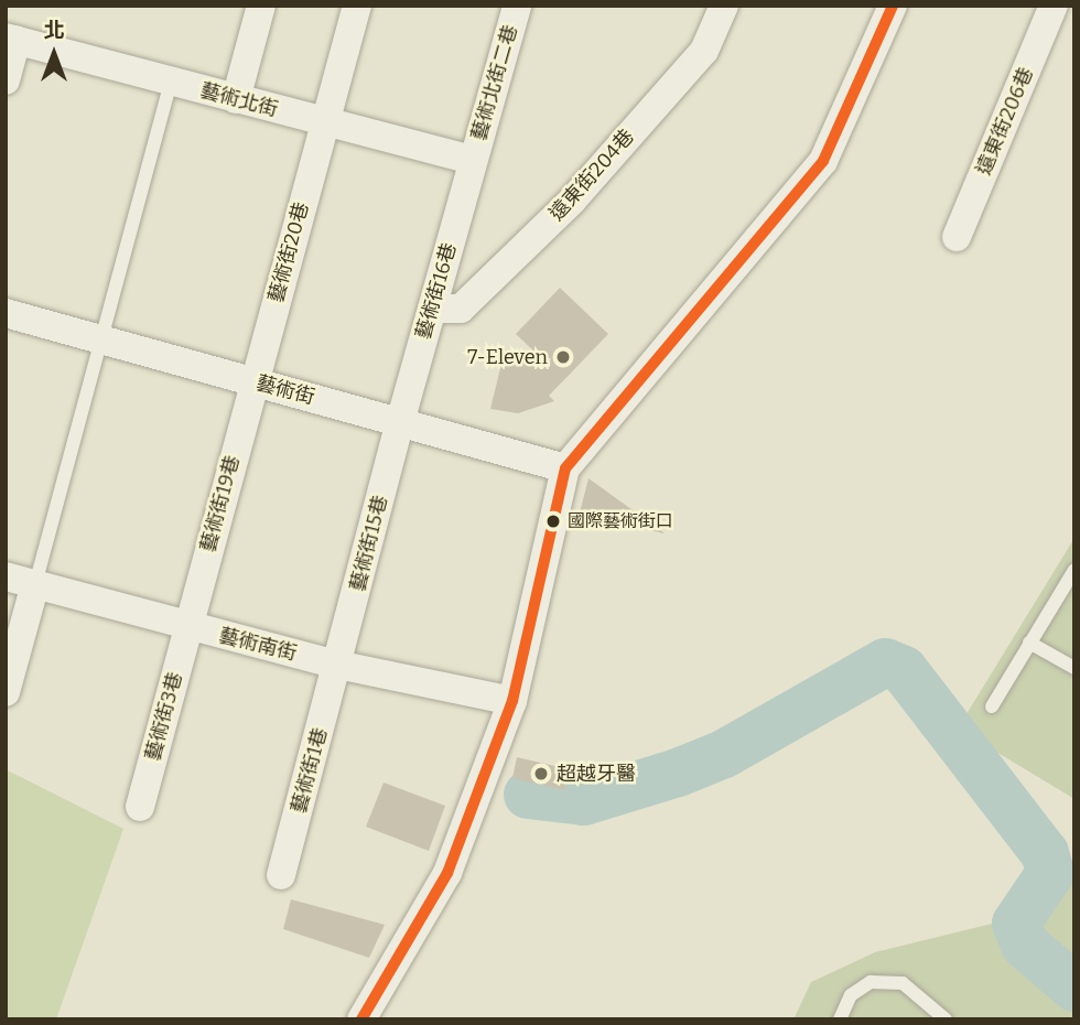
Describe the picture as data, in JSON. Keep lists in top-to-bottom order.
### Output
{
  "streets": {
    "street": [
      "藝術北街二巷",
      "藝術北街",
      "遠東街206巷",
      "遠東街204巷",
      "藝術街20巷",
      "藝術街16巷",
      "藝術街",
      "藝術街19巷",
      "藝術街15巷",
      "藝術南街",
      "藝術街3巷",
      "藝術街1巷"
    ]
  },
  "crossings": [
    ["藝術北街二巷", "藝術北街"],
    ["藝術北街二巷", "藝術街16巷"],
    ["藝術北街", "藝術街20巷"],
    ["藝術北街", "藝術街16巷"],
    ["遠東街204巷", "藝術街16巷"],
    ["藝術街20巷", "藝術街"],
    ["藝術街20巷", "藝術街19巷"],
    ["藝術街16巷", "藝術街"],
    ["藝術街16巷", "藝術街15巷"],
    ["藝術街", "藝術街19巷"],
    ["藝術街", "藝術街15巷"],
    ["藝術街19巷", "藝術南街"],
    ["藝術街19巷", "藝術街3巷"],
    ["藝術街15巷", "藝術南街"],
    ["藝術街15巷", "藝術街1巷"],
    ["藝術南街", "藝術街3巷"],
    ["藝術南街", "藝術街1巷"]
  ],
  "places": ["7-Eleven", "國際藝術街口", "超越牙醫"],
  "north": "top"
}
